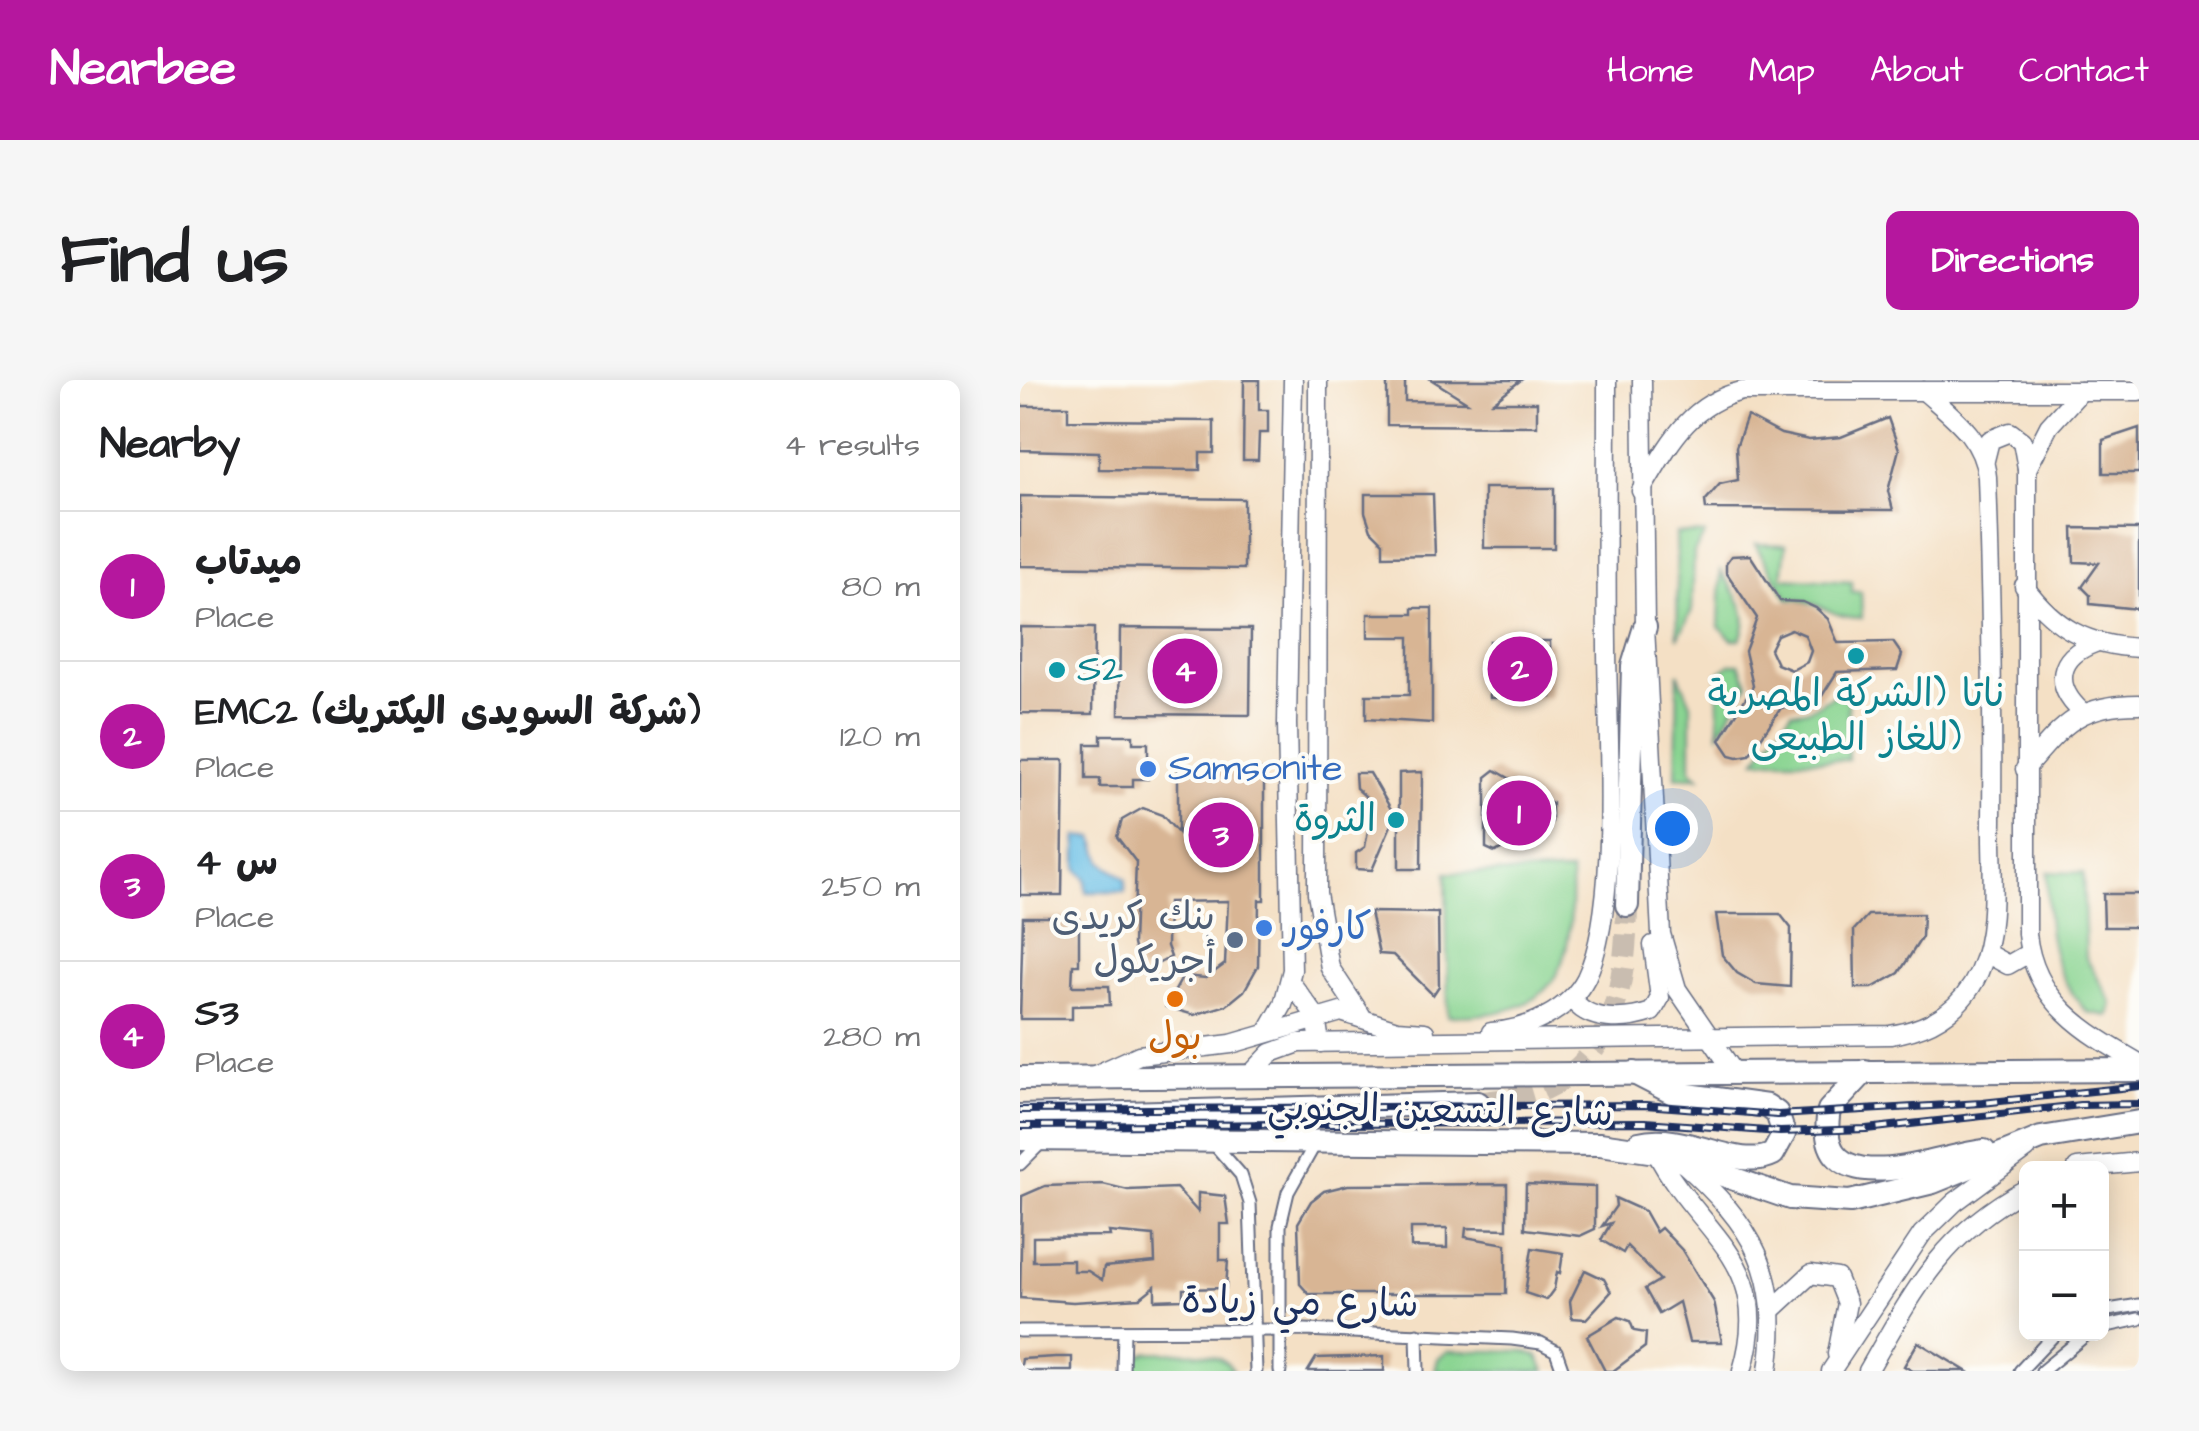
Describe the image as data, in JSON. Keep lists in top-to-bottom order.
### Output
{
  "streets": {
    "highway": ["شارع التسعين الجنوبي"],
    "street": ["شارع مي زيادة"]
  },
  "places": [
    "ناتا (الشركة المصرية للغاز الطبيعى)",
    "S2",
    "Samsonite",
    "الثروة",
    "كارفور",
    "بنك كريدى أجريكول",
    "بول"
  ],
  "page": {
    "header": "Nearbee",
    "nav": [
      "Home",
      "Map",
      "About",
      "Contact"
    ],
    "buttons": "Directions",
    "title": "Find us",
    "heading": ["Nearby", "4 results"],
    "list": [
      {
        "mark": "1",
        "name": "ميدتاب",
        "note": "Place",
        "value": "80 m"
      },
      {
        "mark": "2",
        "name": "EMC2 (شركة السويدى اليكتريك)",
        "note": "Place",
        "value": "120 m"
      },
      {
        "mark": "3",
        "name": "س 4",
        "note": "Place",
        "value": "250 m"
      },
      {
        "mark": "4",
        "name": "S3",
        "note": "Place",
        "value": "280 m"
      }
    ],
    "pins": [
      "2",
      "4",
      "1",
      "3"
    ],
    "map_buttons": ["+", "−"]
  }
}
